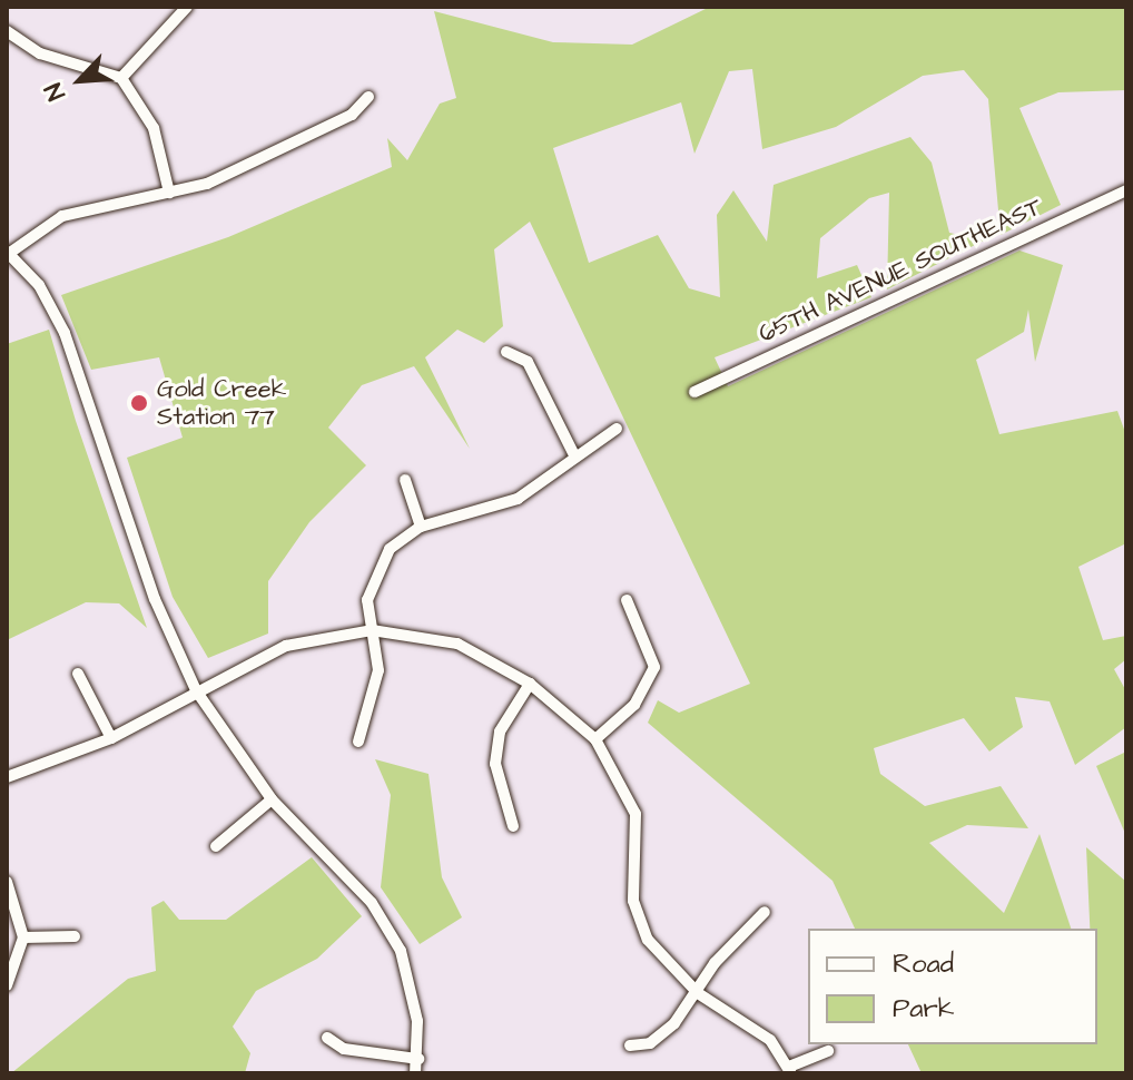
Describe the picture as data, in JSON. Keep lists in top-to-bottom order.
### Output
{
  "streets": {
    "street": ["65TH AVENUE SOUTHEAST"]
  },
  "places": ["Gold Creek Station 77"],
  "legend": ["Road", "Park"],
  "north": "bottom left"
}
